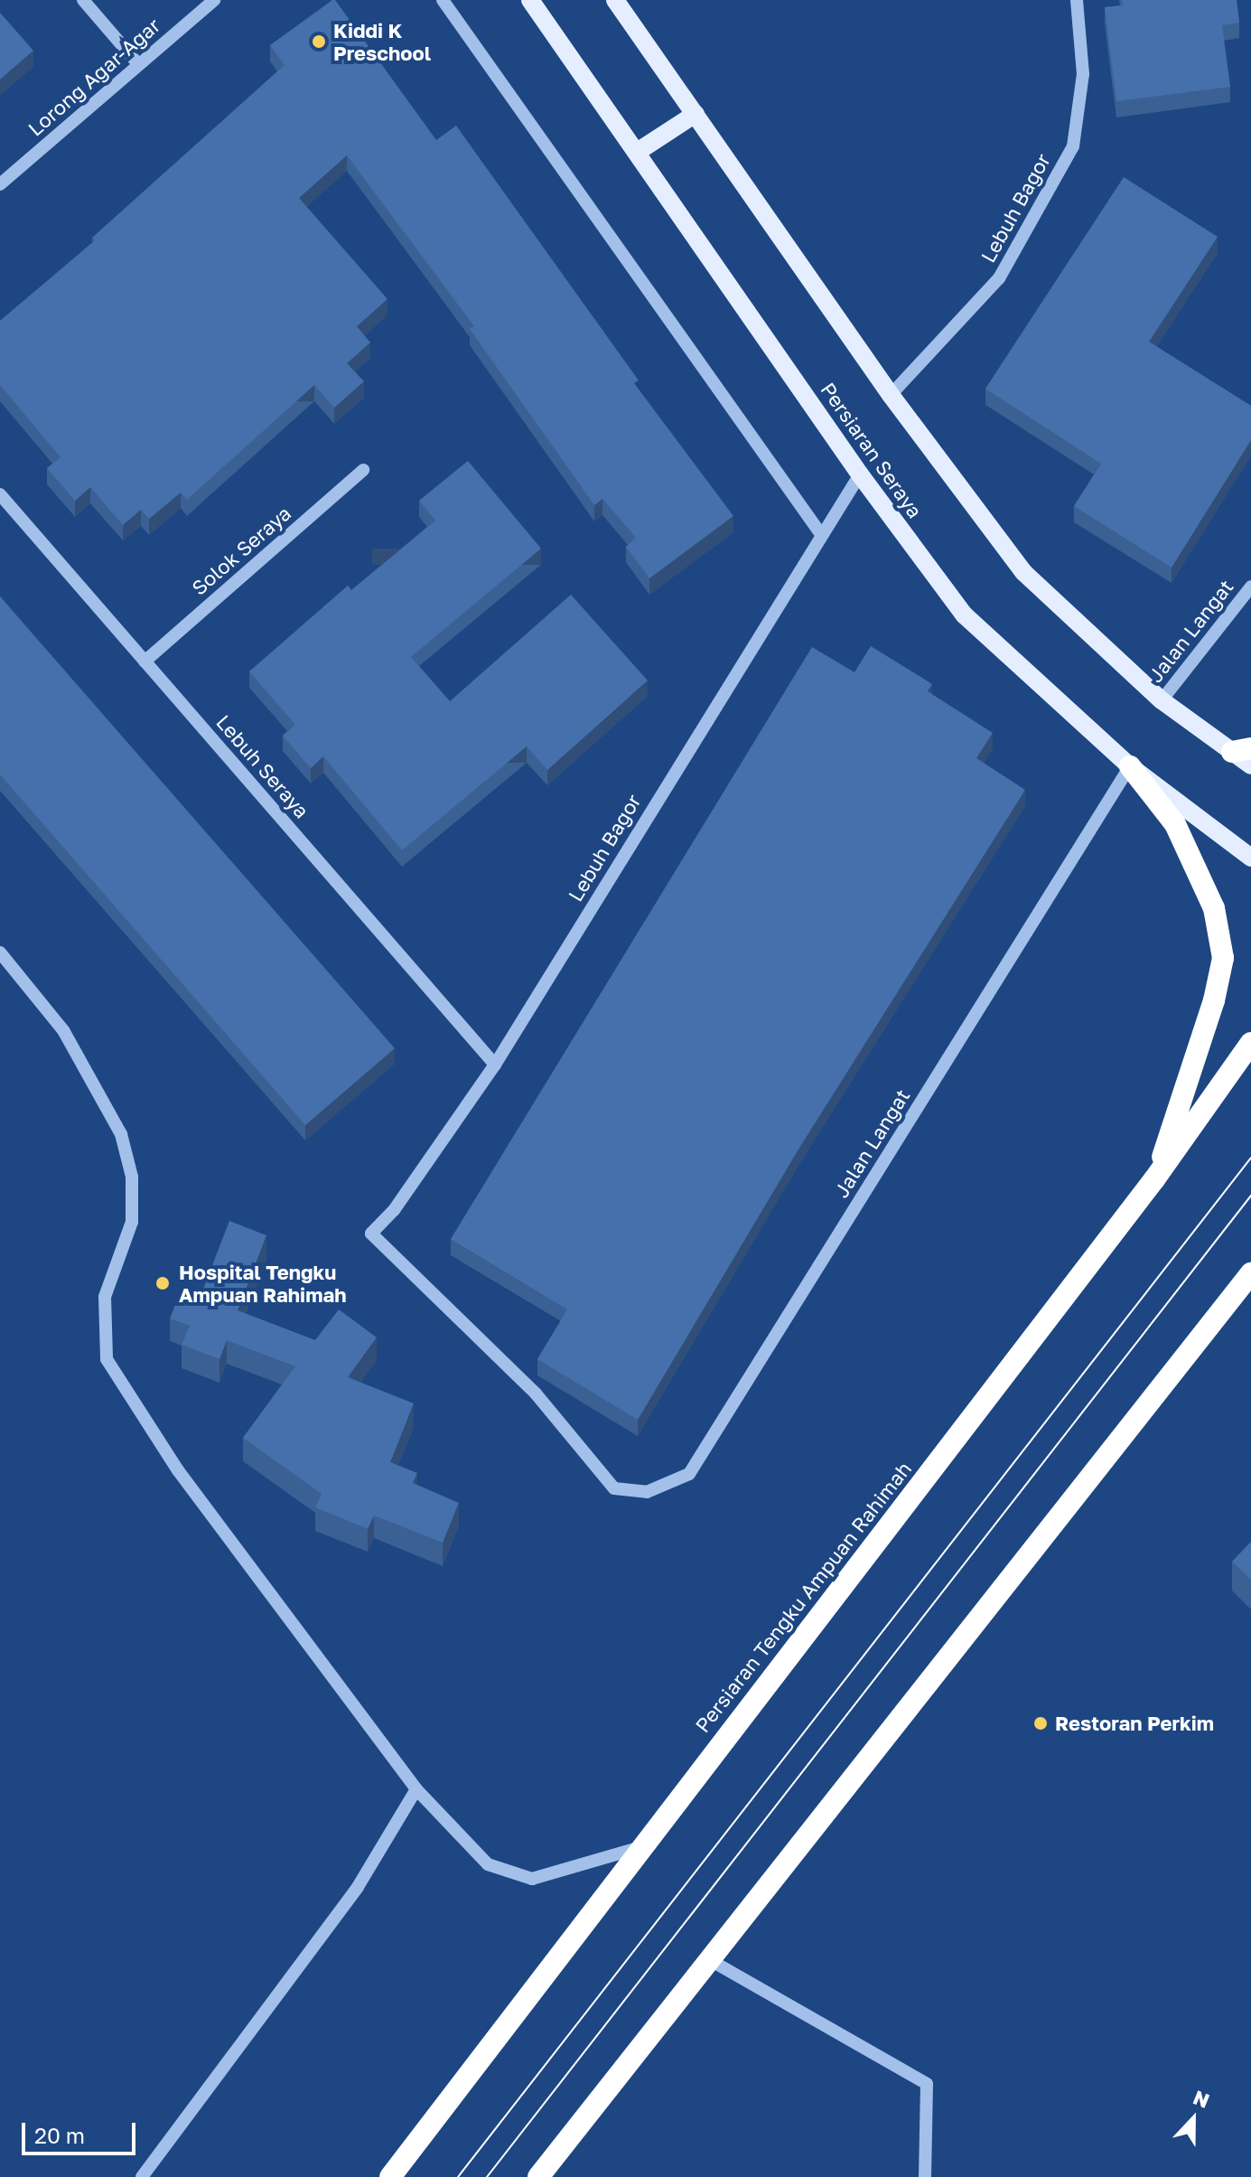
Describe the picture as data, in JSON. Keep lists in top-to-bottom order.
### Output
{
  "streets": {
    "highway": ["Persiaran Tengku Ampuan Rahimah"],
    "main road": ["Persiaran Seraya"],
    "street": [
      "Lorong Agar-Agar",
      "Lebuh Bagor",
      "Solok Seraya",
      "Jalan Langat",
      "Lebuh Seraya"
    ]
  },
  "crossings": [
    ["Lebuh Bagor", "Persiaran Seraya"],
    ["Lebuh Bagor", "Jalan Langat"],
    ["Lebuh Bagor", "Lebuh Seraya"],
    ["Persiaran Seraya", "Jalan Langat"],
    ["Solok Seraya", "Lebuh Seraya"]
  ],
  "places": ["Kiddi K Preschool", "Hospital Tengku Ampuan Rahimah", "Restoran Perkim"],
  "scale_bar": "20 m",
  "north": "top"
}
